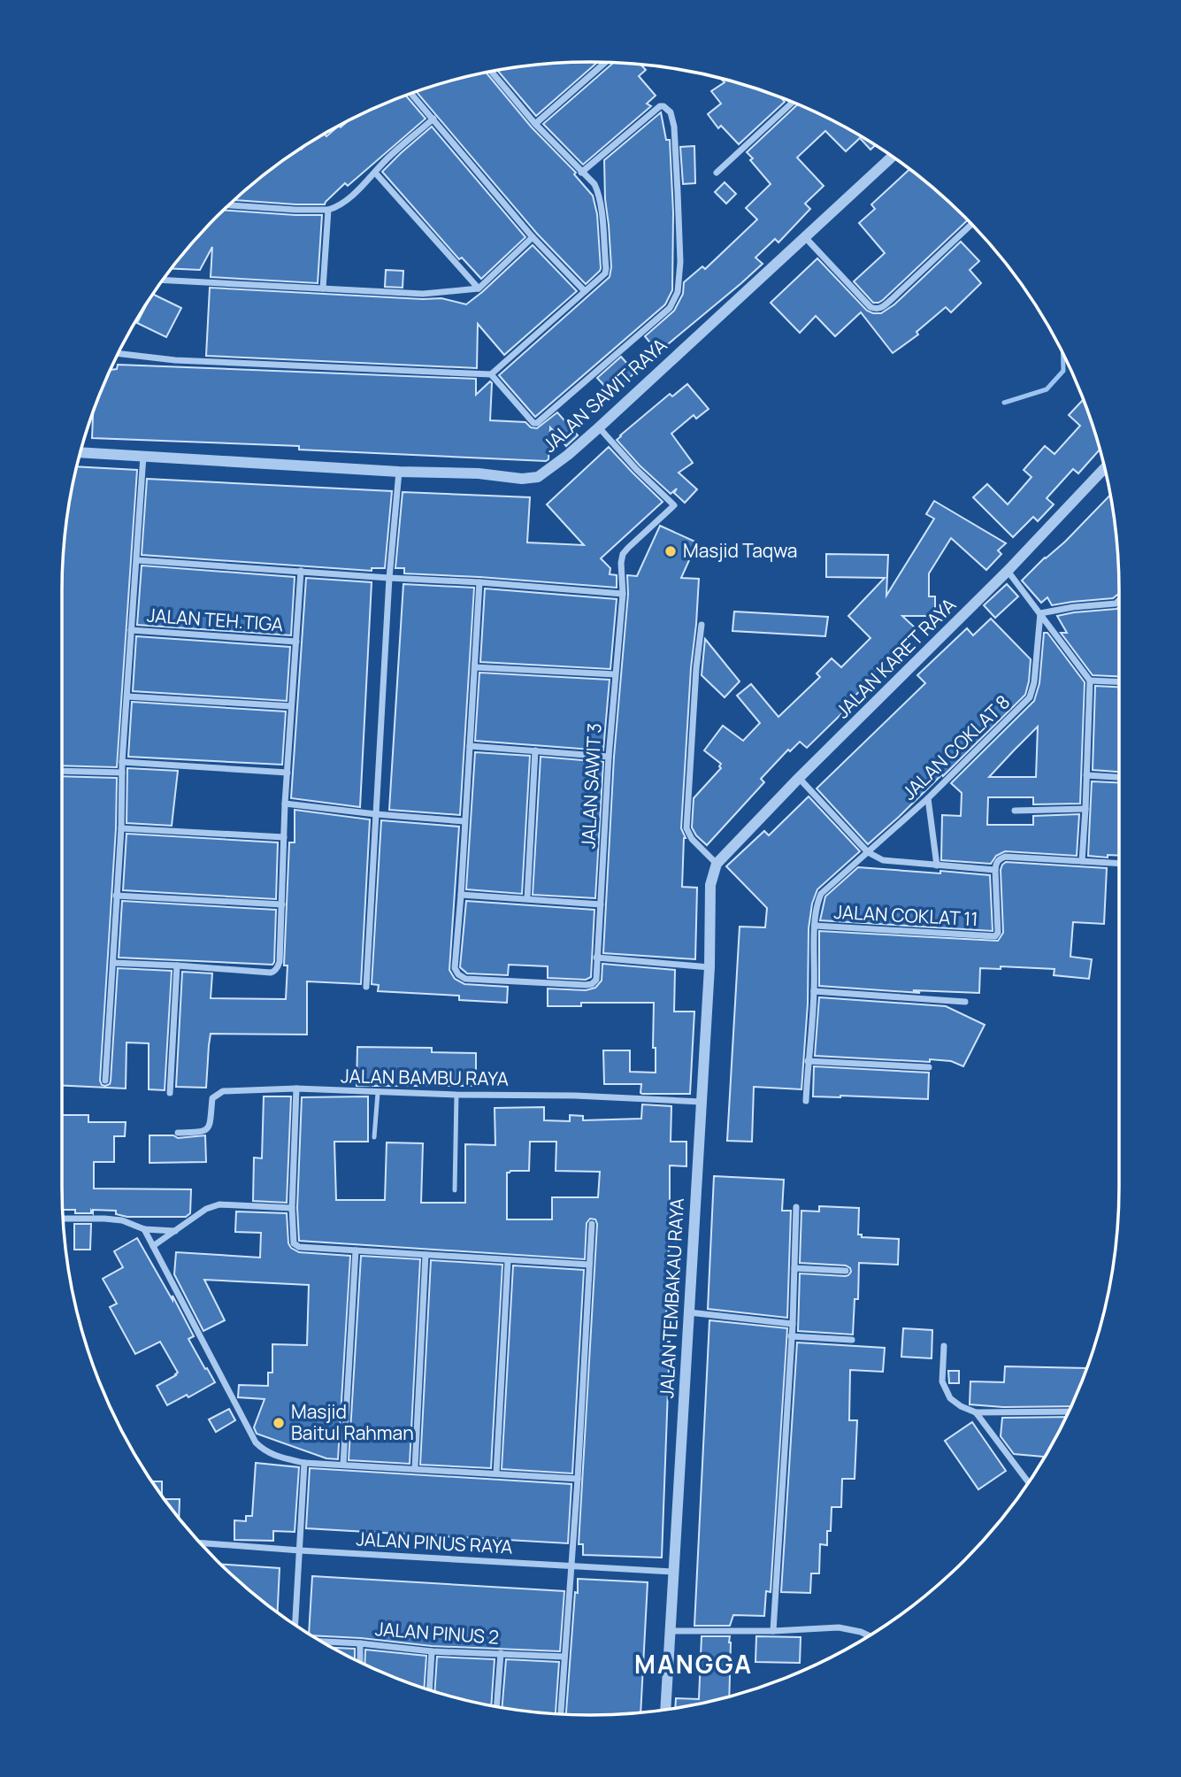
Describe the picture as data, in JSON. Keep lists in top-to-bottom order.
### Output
{
  "streets": {
    "street": [
      "JALAN SAWIT RAYA",
      "JALAN TEH.TIGA",
      "JALAN KARET RAYA",
      "JALAN COKLAT 8",
      "JALAN SAWIT 3",
      "JALAN COKLAT 11",
      "JALAN BAMBU RAYA",
      "JALAN TEMBAKAU RAYA",
      "JALAN PINUS RAYA",
      "JALAN PINUS 2"
    ]
  },
  "crossings": [
    ["JALAN SAWIT RAYA", "JALAN SAWIT 3"],
    ["JALAN KARET RAYA", "JALAN TEMBAKAU RAYA"],
    ["JALAN COKLAT 8", "JALAN COKLAT 11"],
    ["JALAN BAMBU RAYA", "JALAN TEMBAKAU RAYA"],
    ["JALAN TEMBAKAU RAYA", "JALAN PINUS RAYA"]
  ],
  "districts": ["MANGGA"],
  "places": ["Masjid Taqwa", "Masjid Baitul Rahman"]
}
